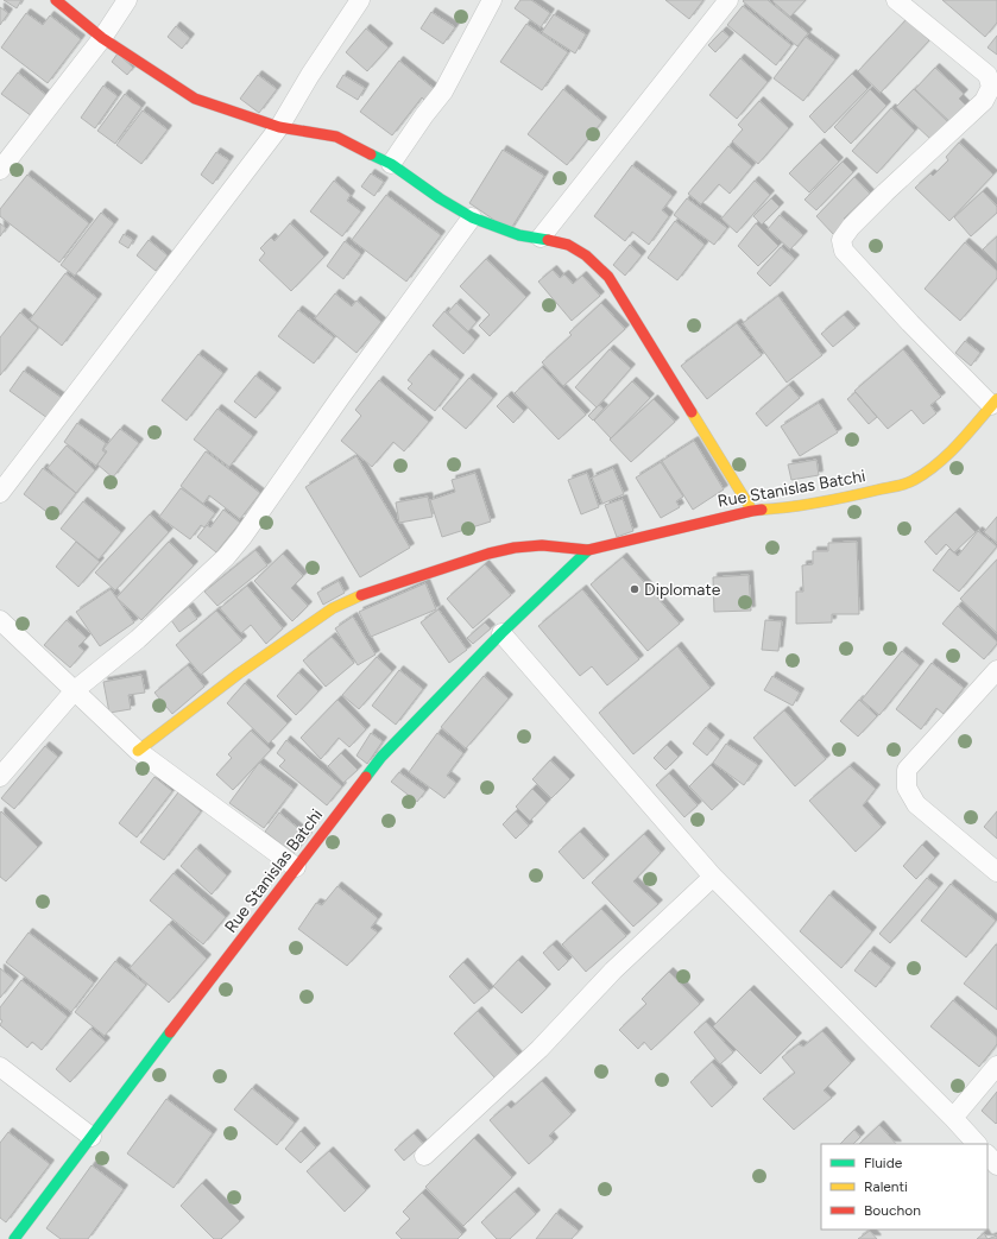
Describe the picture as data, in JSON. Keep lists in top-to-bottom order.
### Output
{
  "streets": {
    "street": ["Rue Stanislas Batchi"]
  },
  "places": ["Diplomate"],
  "legend": ["Fluide", "Ralenti", "Bouchon"]
}
